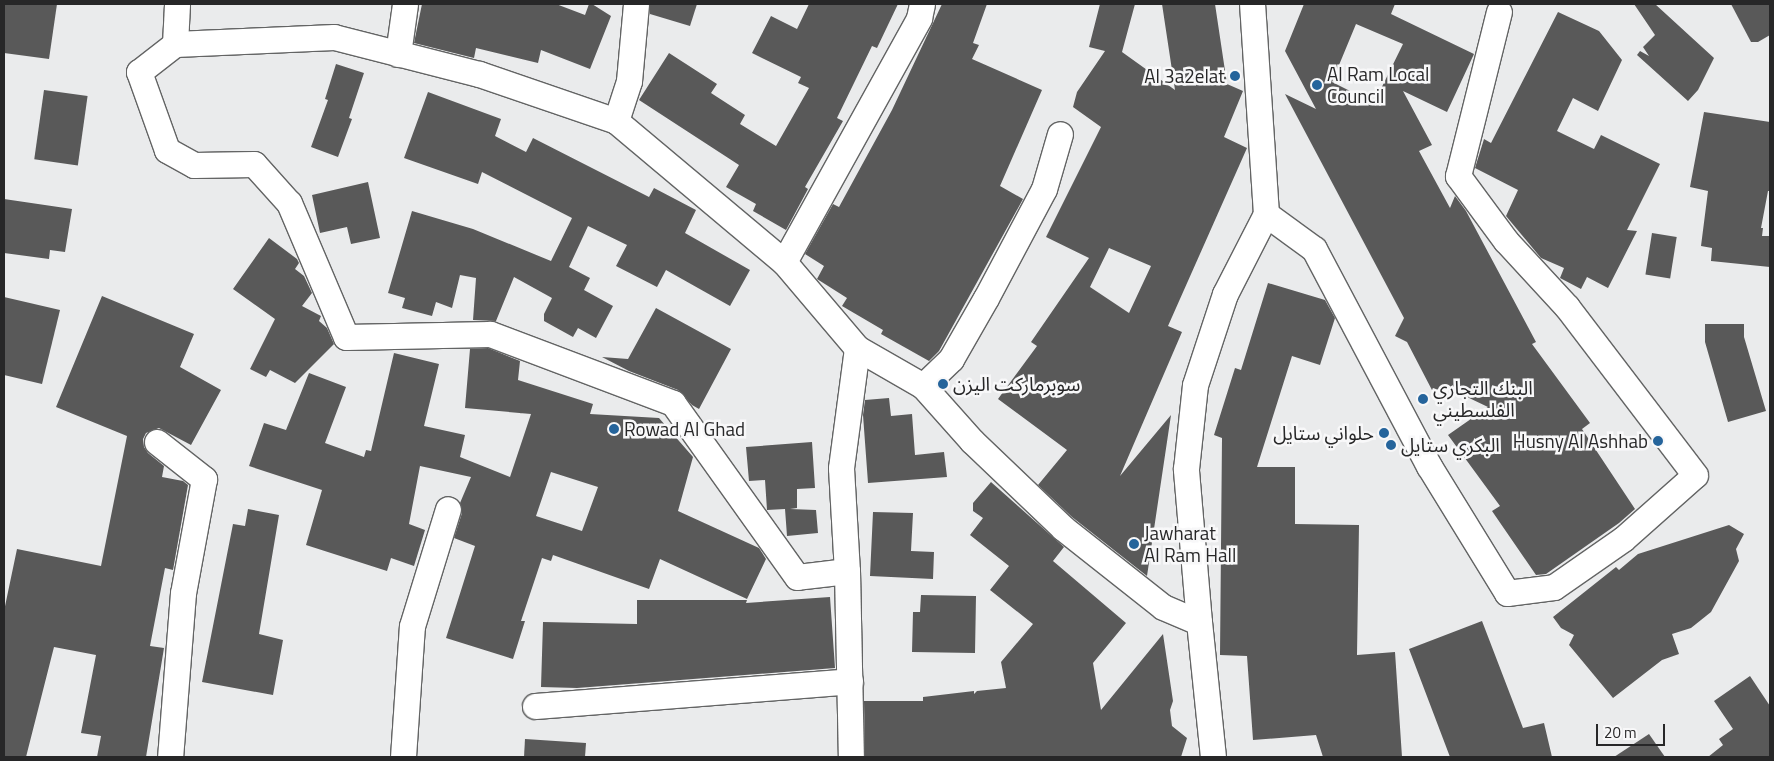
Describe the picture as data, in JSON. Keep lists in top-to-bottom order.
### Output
{
  "places": [
    "Al 3a2elat",
    "Al Ram Local Council",
    "سوبرماركت اليزن",
    "البنك التجاري الفلسطيني",
    "Rowad Al Ghad",
    "حلواني ستايل",
    "Husny Al Ashhab",
    "البكري ستايل",
    "Jawharat Al Ram Hall"
  ],
  "scale_bar": "20 m"
}
